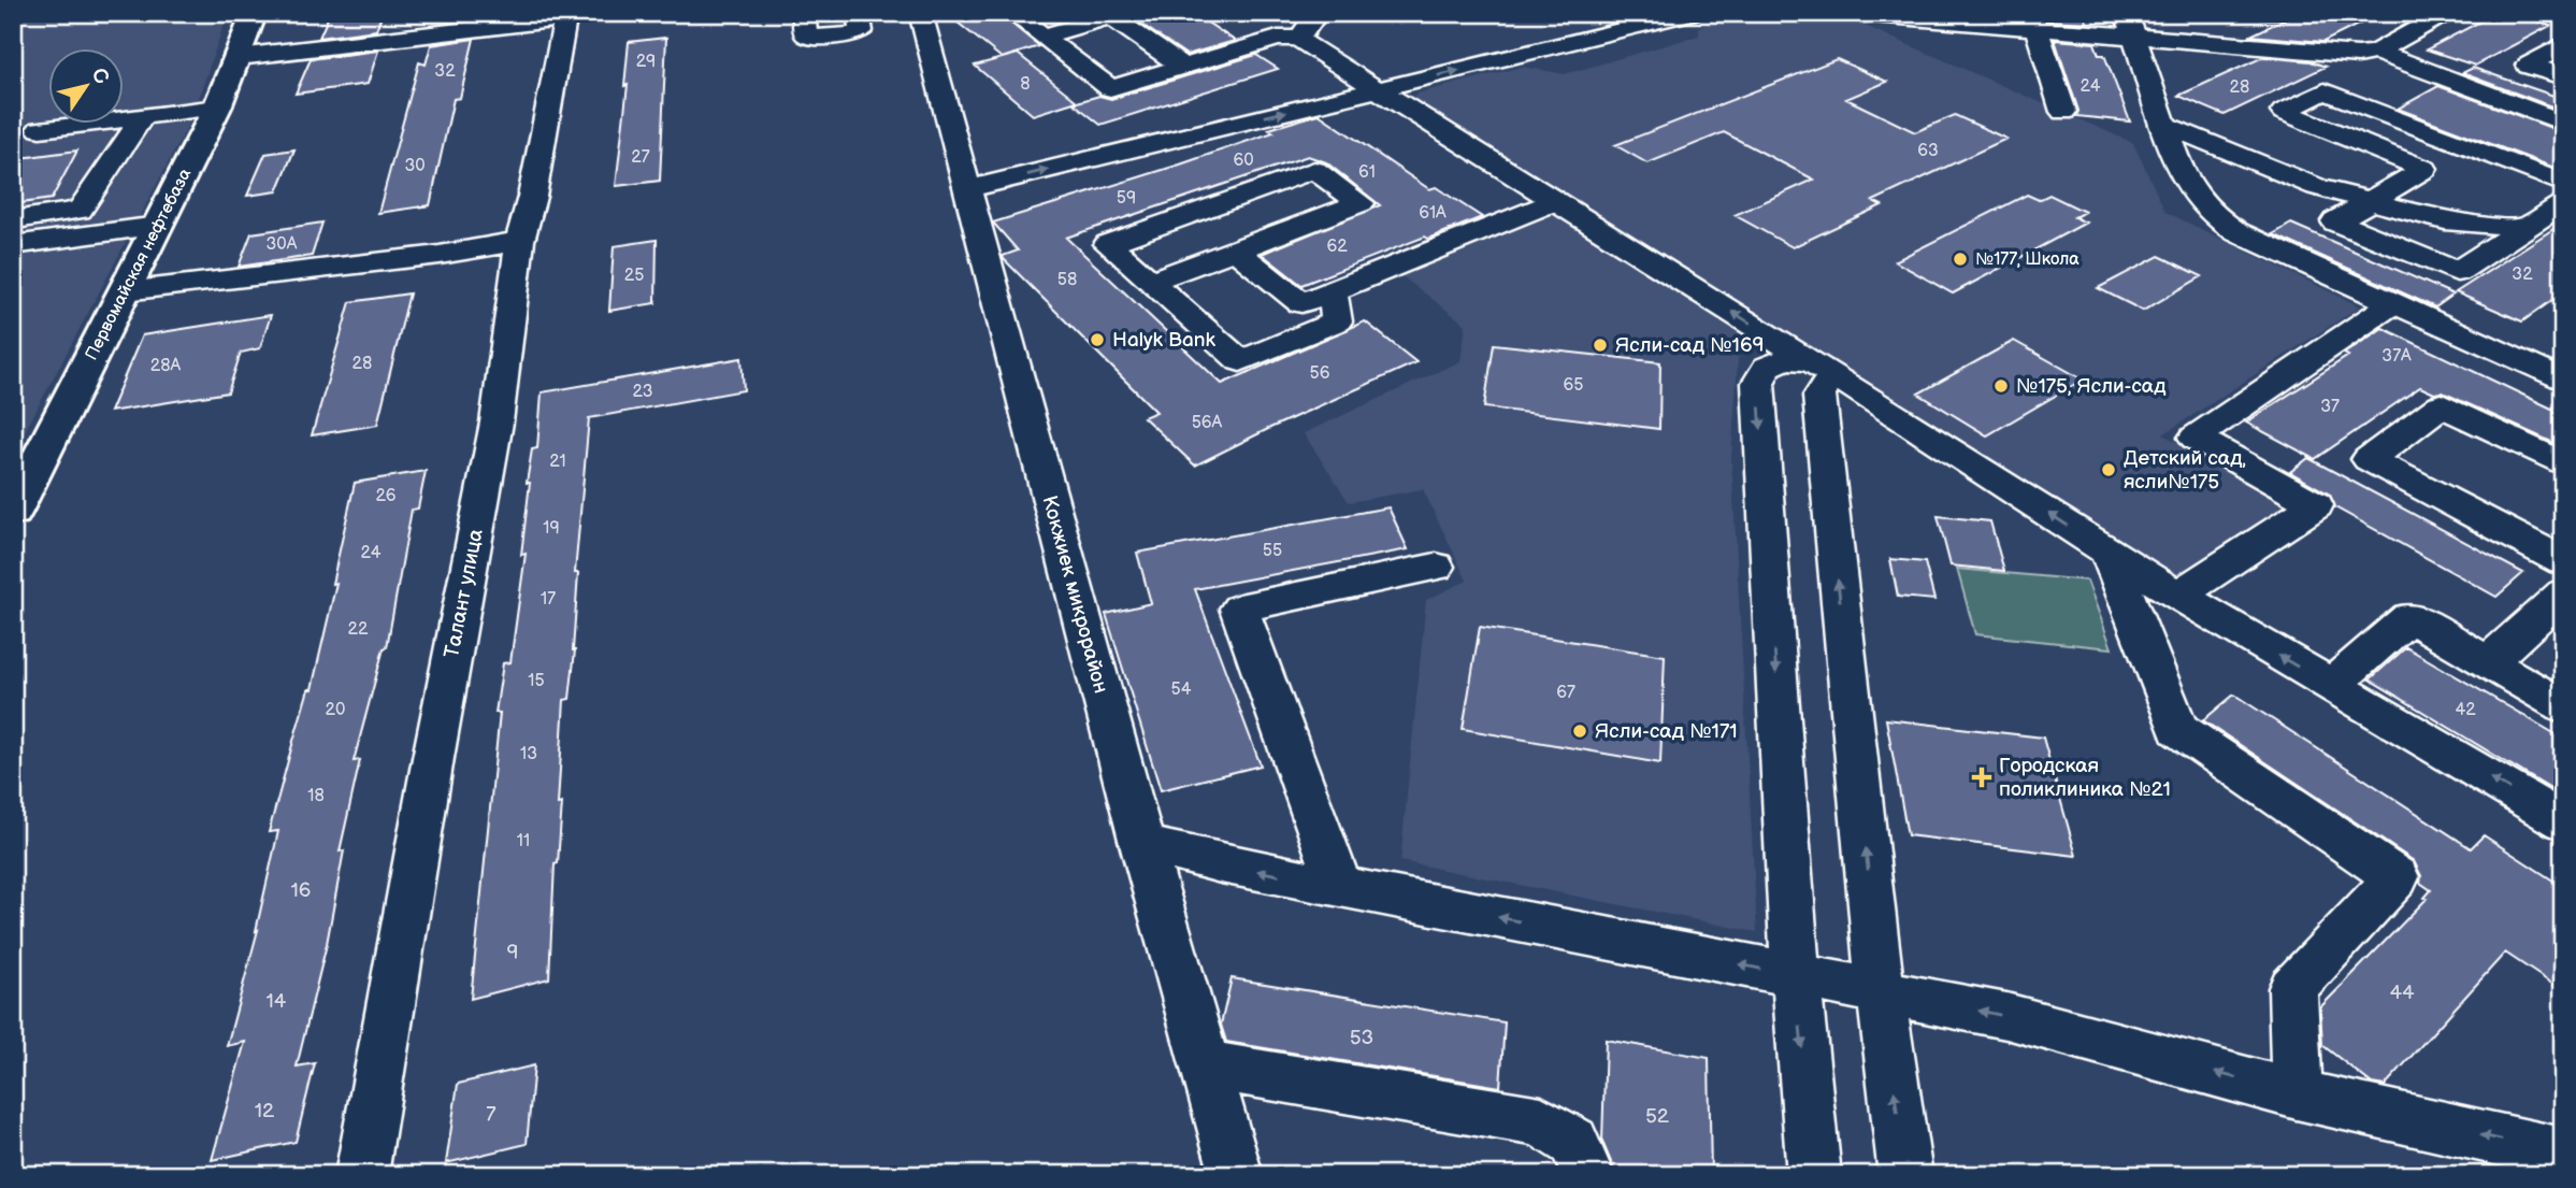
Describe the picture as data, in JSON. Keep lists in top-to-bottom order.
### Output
{
  "streets": {
    "main road": ["Первомайская нефтебаза"],
    "street": ["Талант улица", "Кокжиек микрорайон"]
  },
  "places": {
    "other": [
      "№177, Школа",
      "Halyk Bank",
      "Ясли-сад №169",
      "№175, Ясли-сад",
      "Детский сад, ясли№175",
      "Ясли-сад №171"
    ],
    "health": ["Городская поликлиника №21"]
  },
  "house_numbers": [
    "29",
    "32",
    "8",
    "24",
    "28",
    "63",
    "27",
    "60",
    "30",
    "61",
    "59",
    "61А",
    "30А",
    "62",
    "32",
    "25",
    "58",
    "37А",
    "28",
    "28А",
    "56",
    "65",
    "23",
    "37",
    "56А",
    "21",
    "26",
    "19",
    "55",
    "24",
    "17",
    "22",
    "15",
    "54",
    "67",
    "20",
    "42",
    "13",
    "18",
    "11",
    "16",
    "9",
    "44",
    "14",
    "53",
    "12",
    "7",
    "52"
  ],
  "north": "top right"
}
